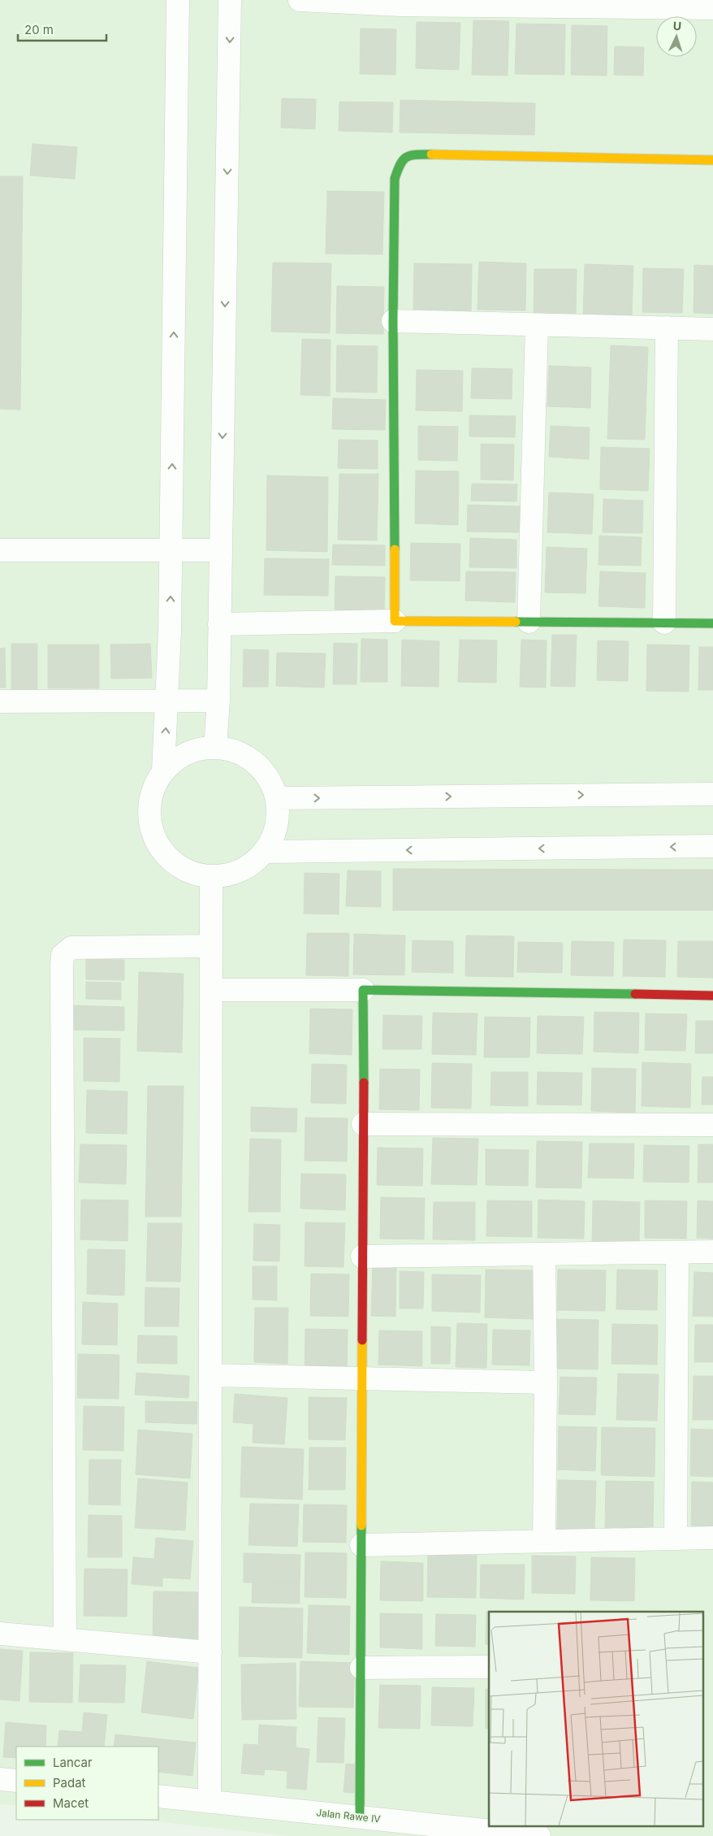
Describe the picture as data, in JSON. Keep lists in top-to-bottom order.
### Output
{
  "streets": {
    "street": ["Jalan Rawe IV"]
  },
  "legend": ["Lancar", "Padat", "Macet"],
  "scale_bar": "20 m",
  "north": "top"
}
